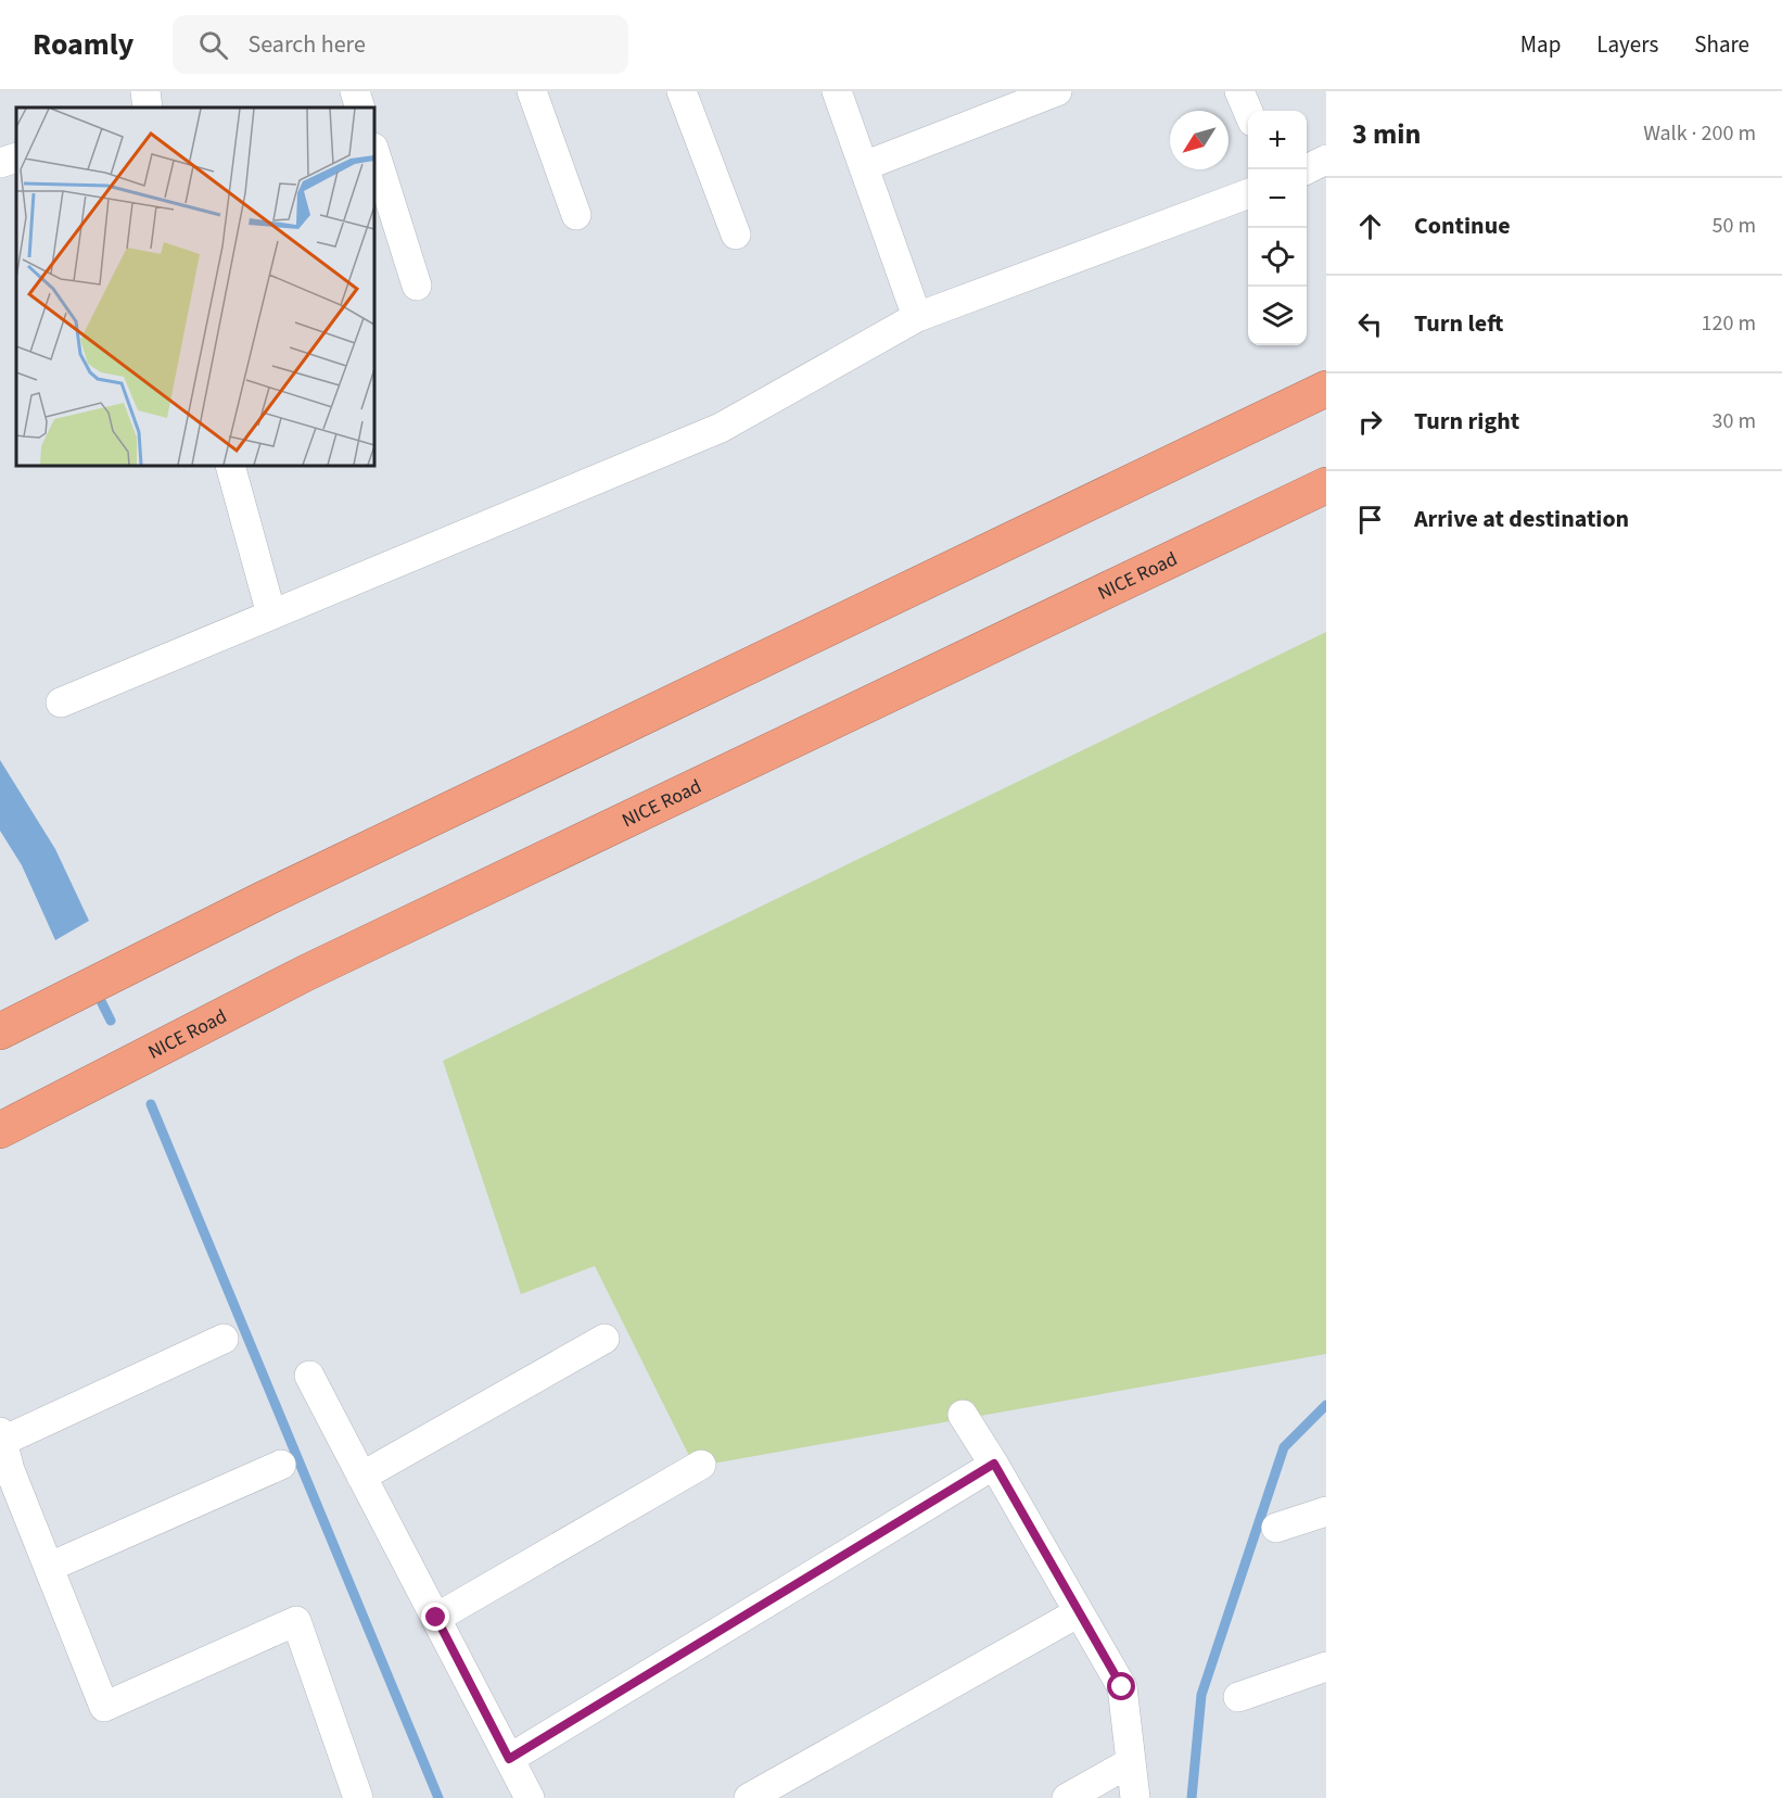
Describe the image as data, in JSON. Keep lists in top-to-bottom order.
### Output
{
  "streets": {
    "highway": ["NICE Road"]
  },
  "north": "bottom left",
  "page": {
    "header": "Roamly",
    "search": "Search here",
    "nav": ["Map", "Layers", "Share"],
    "heading": ["3 min", "Walk · 200 m"],
    "map_buttons": ["+", "−"],
    "list": [
      ["Continue", "50 m"],
      ["Turn left", "120 m"],
      ["Turn right", "30 m"],
      "Arrive at destination"
    ]
  }
}
